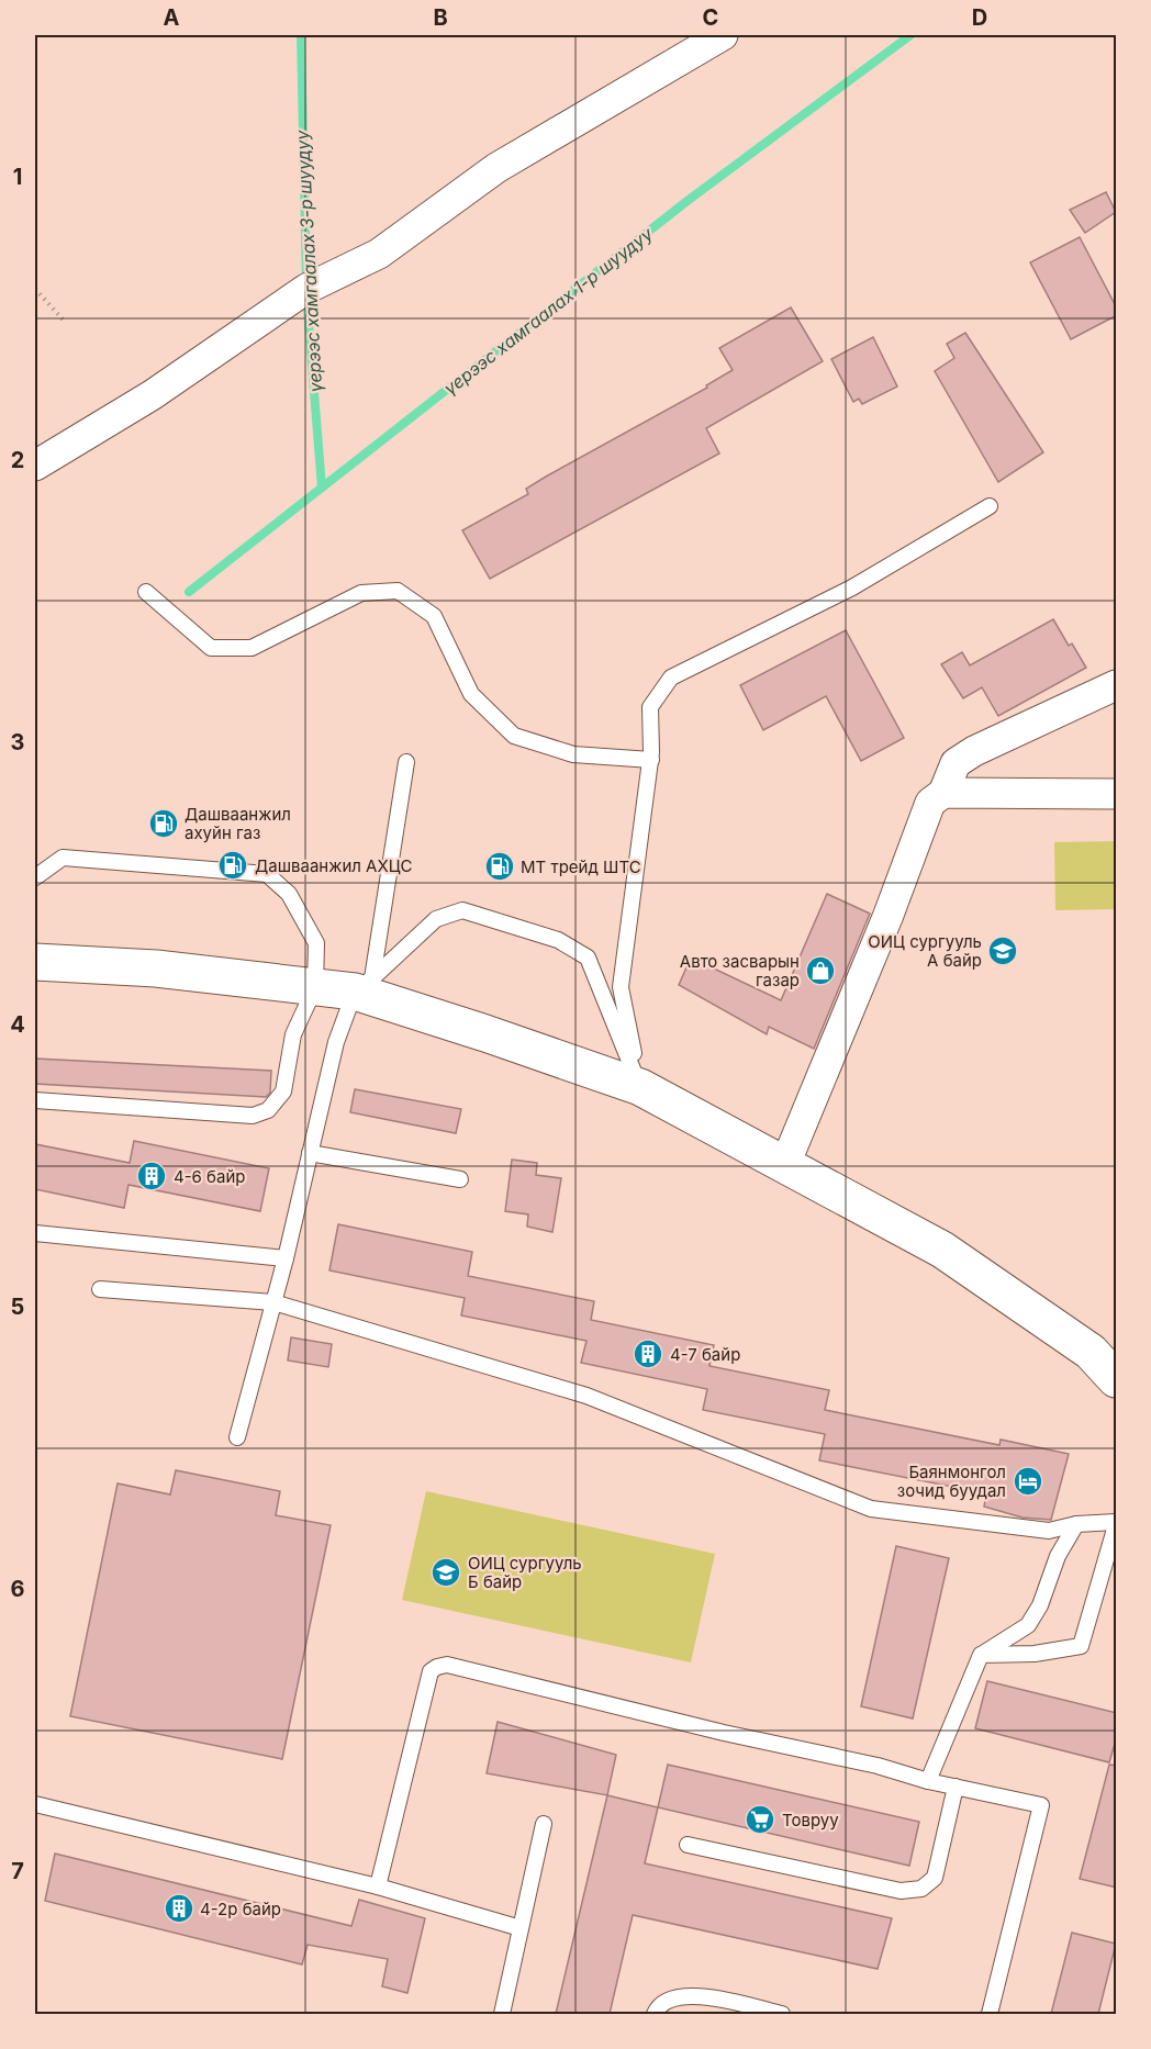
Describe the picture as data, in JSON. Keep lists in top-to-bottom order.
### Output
{
  "water": ["үерээс хамгаалах 3-р шуудуу", "үерээс хамгаалах 1-р шуудуу"],
  "places": {
    "fuel station": ["Дашваанжил ахуйн газ", "Дашваанжил АХЦС", "МТ трейд ШТС"],
    "school or university": ["ОИЦ сургууль А байр", "ОИЦ сургууль Б байр"],
    "shop": ["Авто засварын газар"],
    "building": ["4-6 байр", "4-7 байр", "4-2р байр"],
    "hotel": ["Баянмонгол зочид буудал"],
    "supermarket": ["Товруу"]
  },
  "grid": {
    "columns": [
      "A",
      "B",
      "C",
      "D"
    ],
    "rows": [
      "1",
      "2",
      "3",
      "4",
      "5",
      "6",
      "7"
    ]
  }
}
